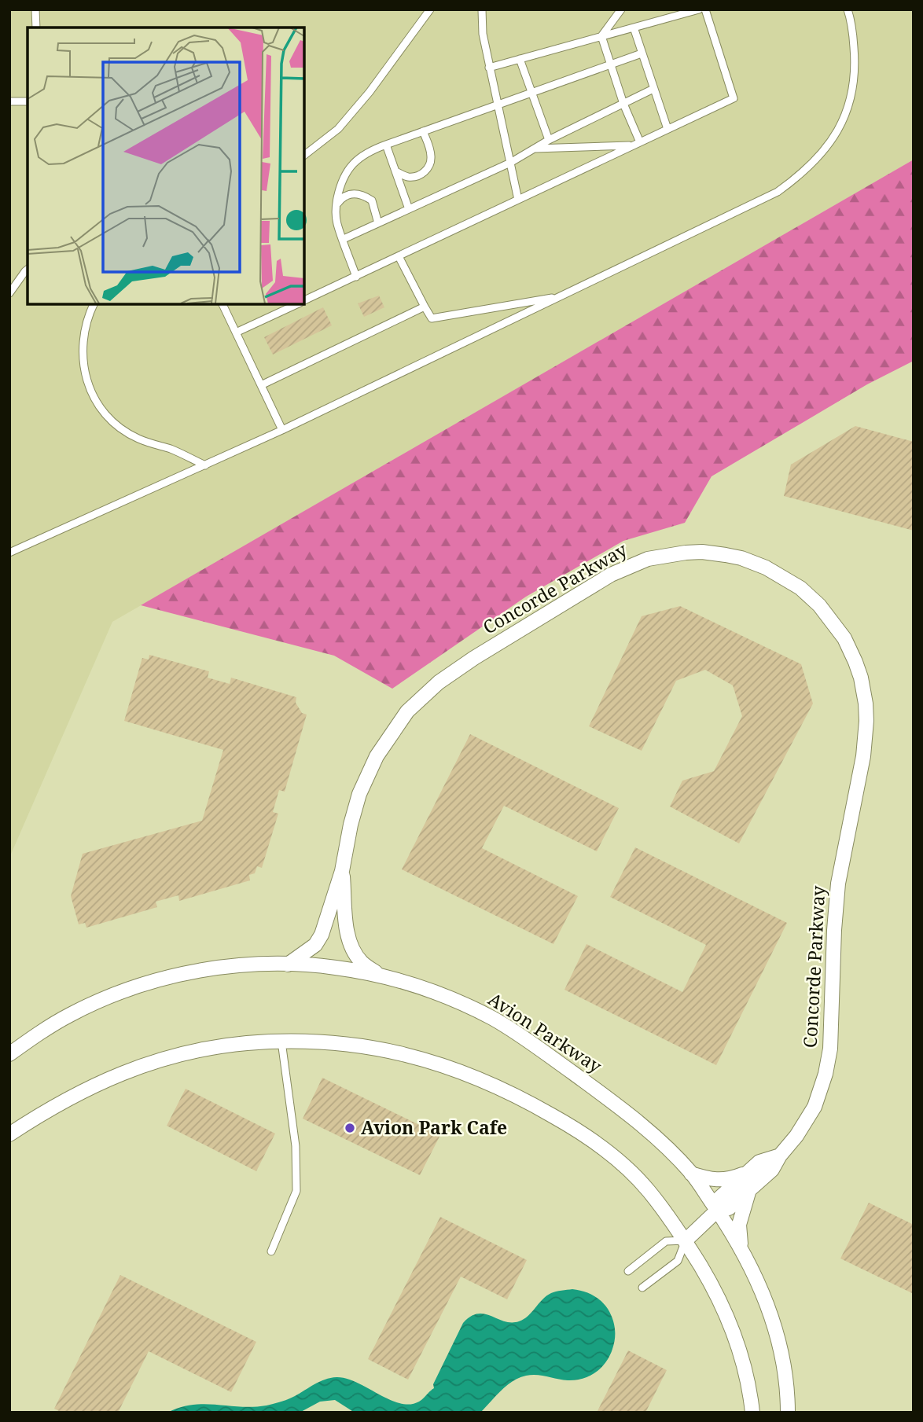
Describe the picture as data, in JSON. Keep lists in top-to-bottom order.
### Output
{
  "streets": {
    "street": ["Concorde Parkway", "Avion Parkway"]
  },
  "crossings": [
    ["Concorde Parkway", "Avion Parkway"]
  ],
  "places": ["Avion Park Cafe"]
}
